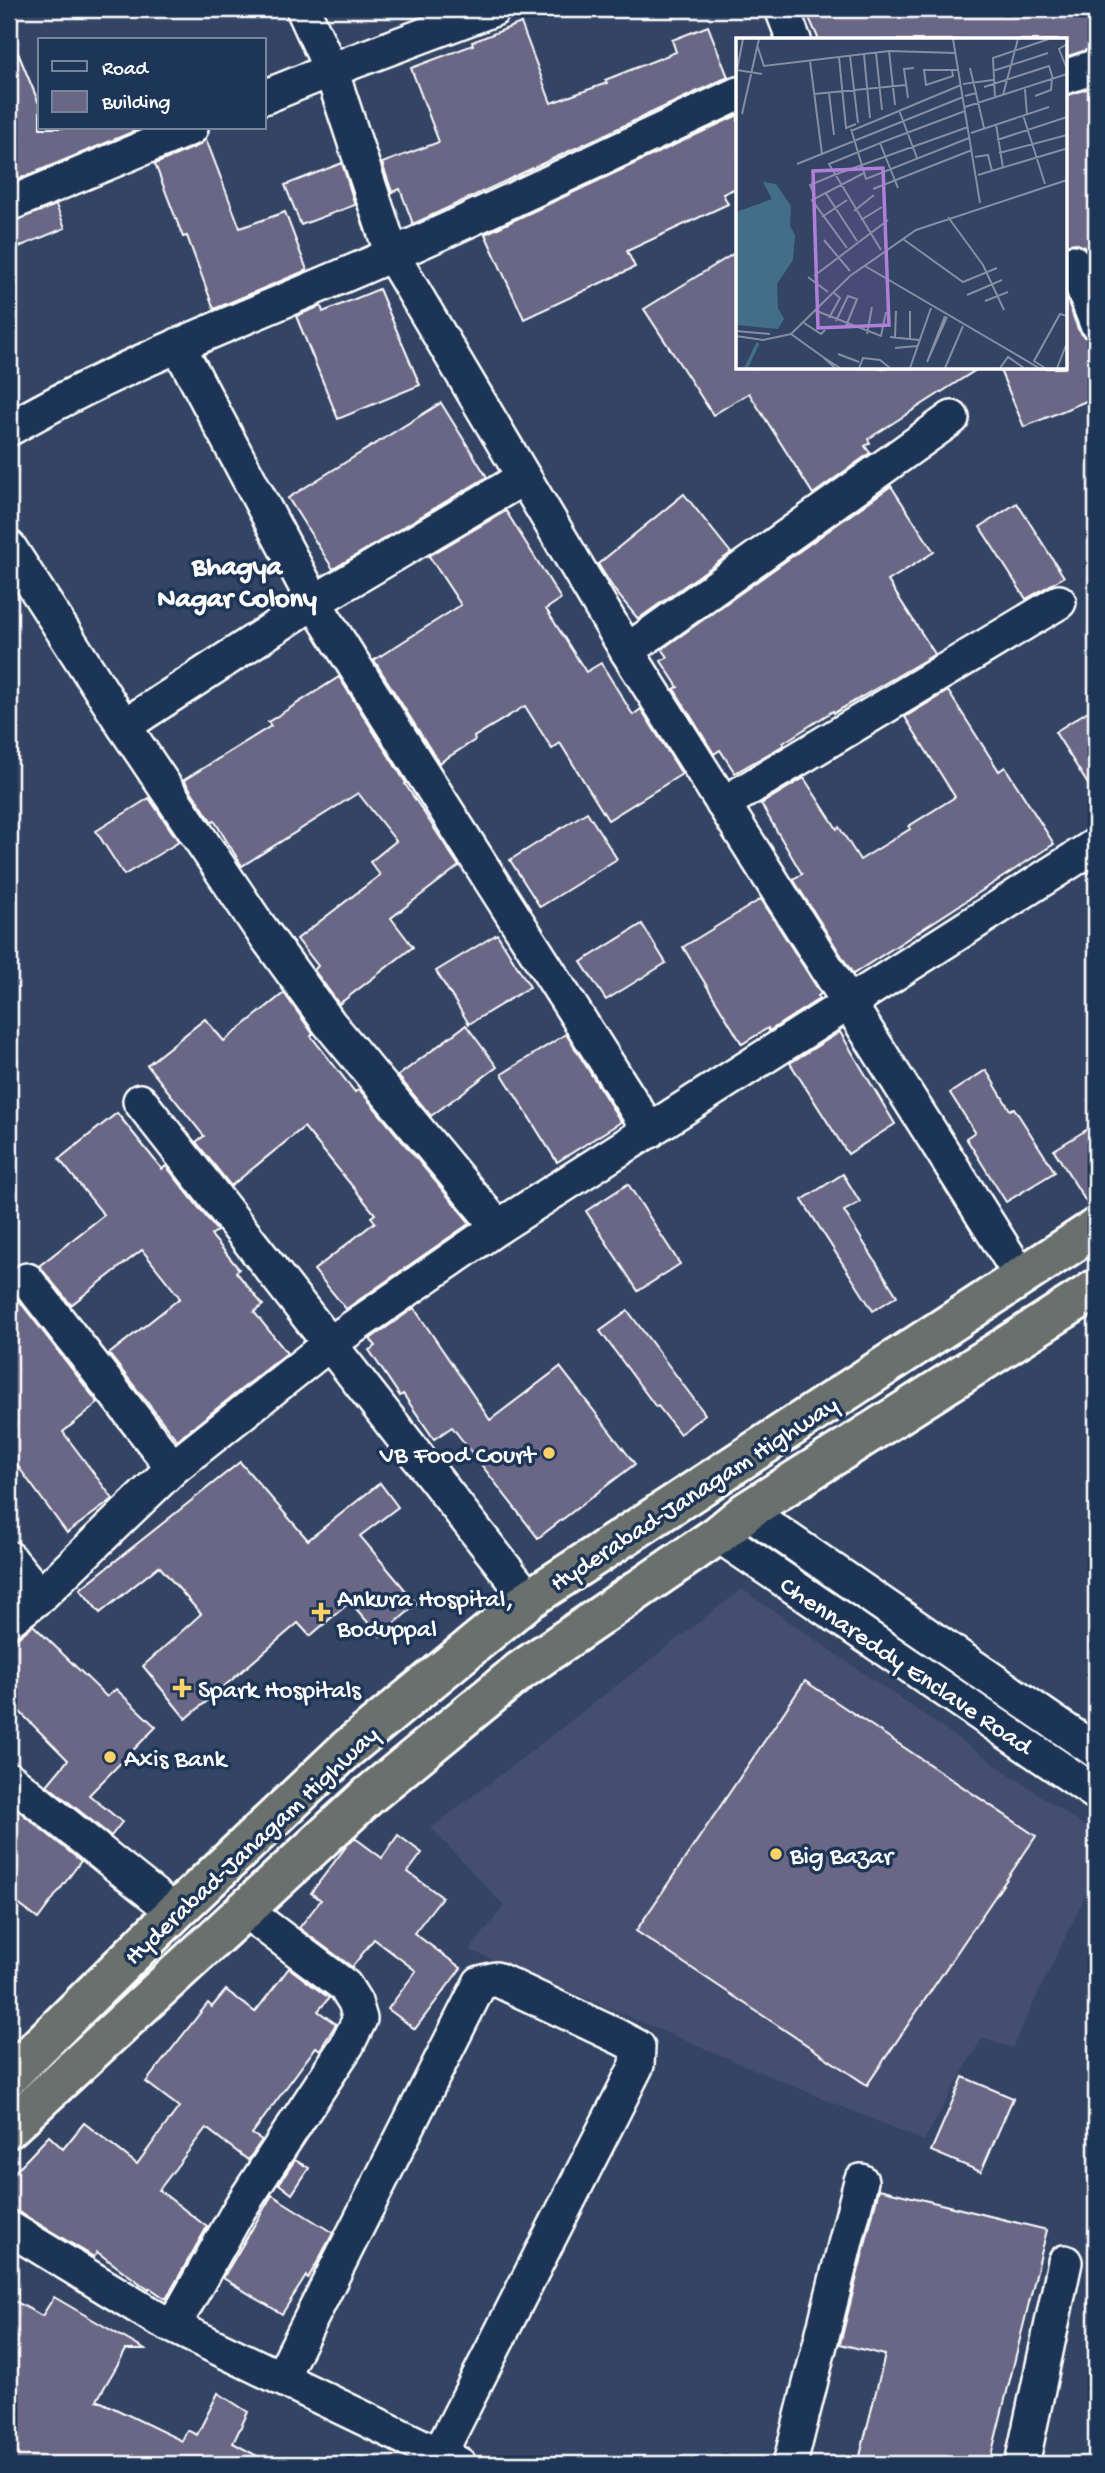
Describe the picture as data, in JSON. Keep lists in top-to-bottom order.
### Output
{
  "streets": {
    "highway": ["Hyderabad-Janagam Highway"],
    "street": ["Chennareddy Enclave Road"]
  },
  "crossings": [
    ["Hyderabad-Janagam Highway", "Chennareddy Enclave Road"]
  ],
  "districts": ["Bhagya Nagar Colony"],
  "places": {
    "other": ["VB Food Court", "Axis Bank", "Big Bazar"],
    "health": ["Ankura Hospital, Boduppal", "Spark Hospitals"]
  },
  "legend": ["Road", "Building"]
}
